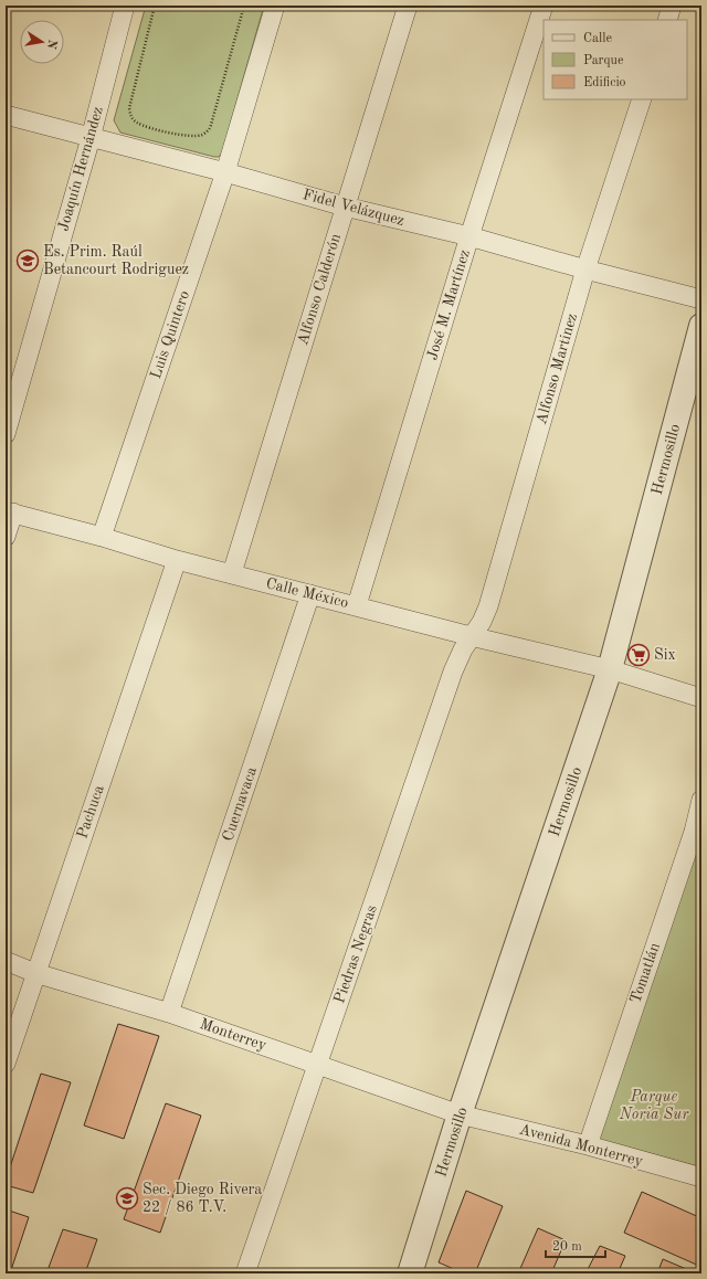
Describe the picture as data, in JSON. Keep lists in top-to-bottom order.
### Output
{
  "streets": {
    "street": [
      "Joaquín Hernández",
      "Fidel Velázquez",
      "Alfonso Calderón",
      "José M. Martínez",
      "Luis Quintero",
      "Alfonso Martinez",
      "Hermosillo",
      "Calle México",
      "Cuernavaca",
      "Pachuca",
      "Piedras Negras",
      "Tomatlán",
      "Monterrey",
      "Avenida Monterrey"
    ]
  },
  "crossings": [
    ["Joaquín Hernández", "Fidel Velázquez"],
    ["Fidel Velázquez", "Alfonso Calderón"],
    ["Fidel Velázquez", "José M. Martínez"],
    ["Fidel Velázquez", "Luis Quintero"],
    ["Fidel Velázquez", "Alfonso Martinez"],
    ["Alfonso Calderón", "Calle México"],
    ["José M. Martínez", "Calle México"],
    ["Luis Quintero", "Calle México"],
    ["Alfonso Martinez", "Calle México"],
    ["Alfonso Martinez", "Piedras Negras"],
    ["Hermosillo", "Calle México"],
    ["Hermosillo", "Monterrey"],
    ["Hermosillo", "Avenida Monterrey"],
    ["Calle México", "Cuernavaca"],
    ["Calle México", "Pachuca"],
    ["Calle México", "Piedras Negras"],
    ["Cuernavaca", "Monterrey"],
    ["Pachuca", "Monterrey"],
    ["Piedras Negras", "Monterrey"],
    ["Tomatlán", "Avenida Monterrey"],
    ["Monterrey", "Avenida Monterrey"]
  ],
  "parks": ["Parque Noria Sur"],
  "places": {
    "school or university": ["Es. Prim. Raúl Betancourt Rodriguez", "Sec. Diego Rivera 22 / 86 T.V."],
    "supermarket": ["Six"]
  },
  "legend": ["Calle", "Parque", "Edificio"],
  "scale_bar": "20 m",
  "north": "right"
}
